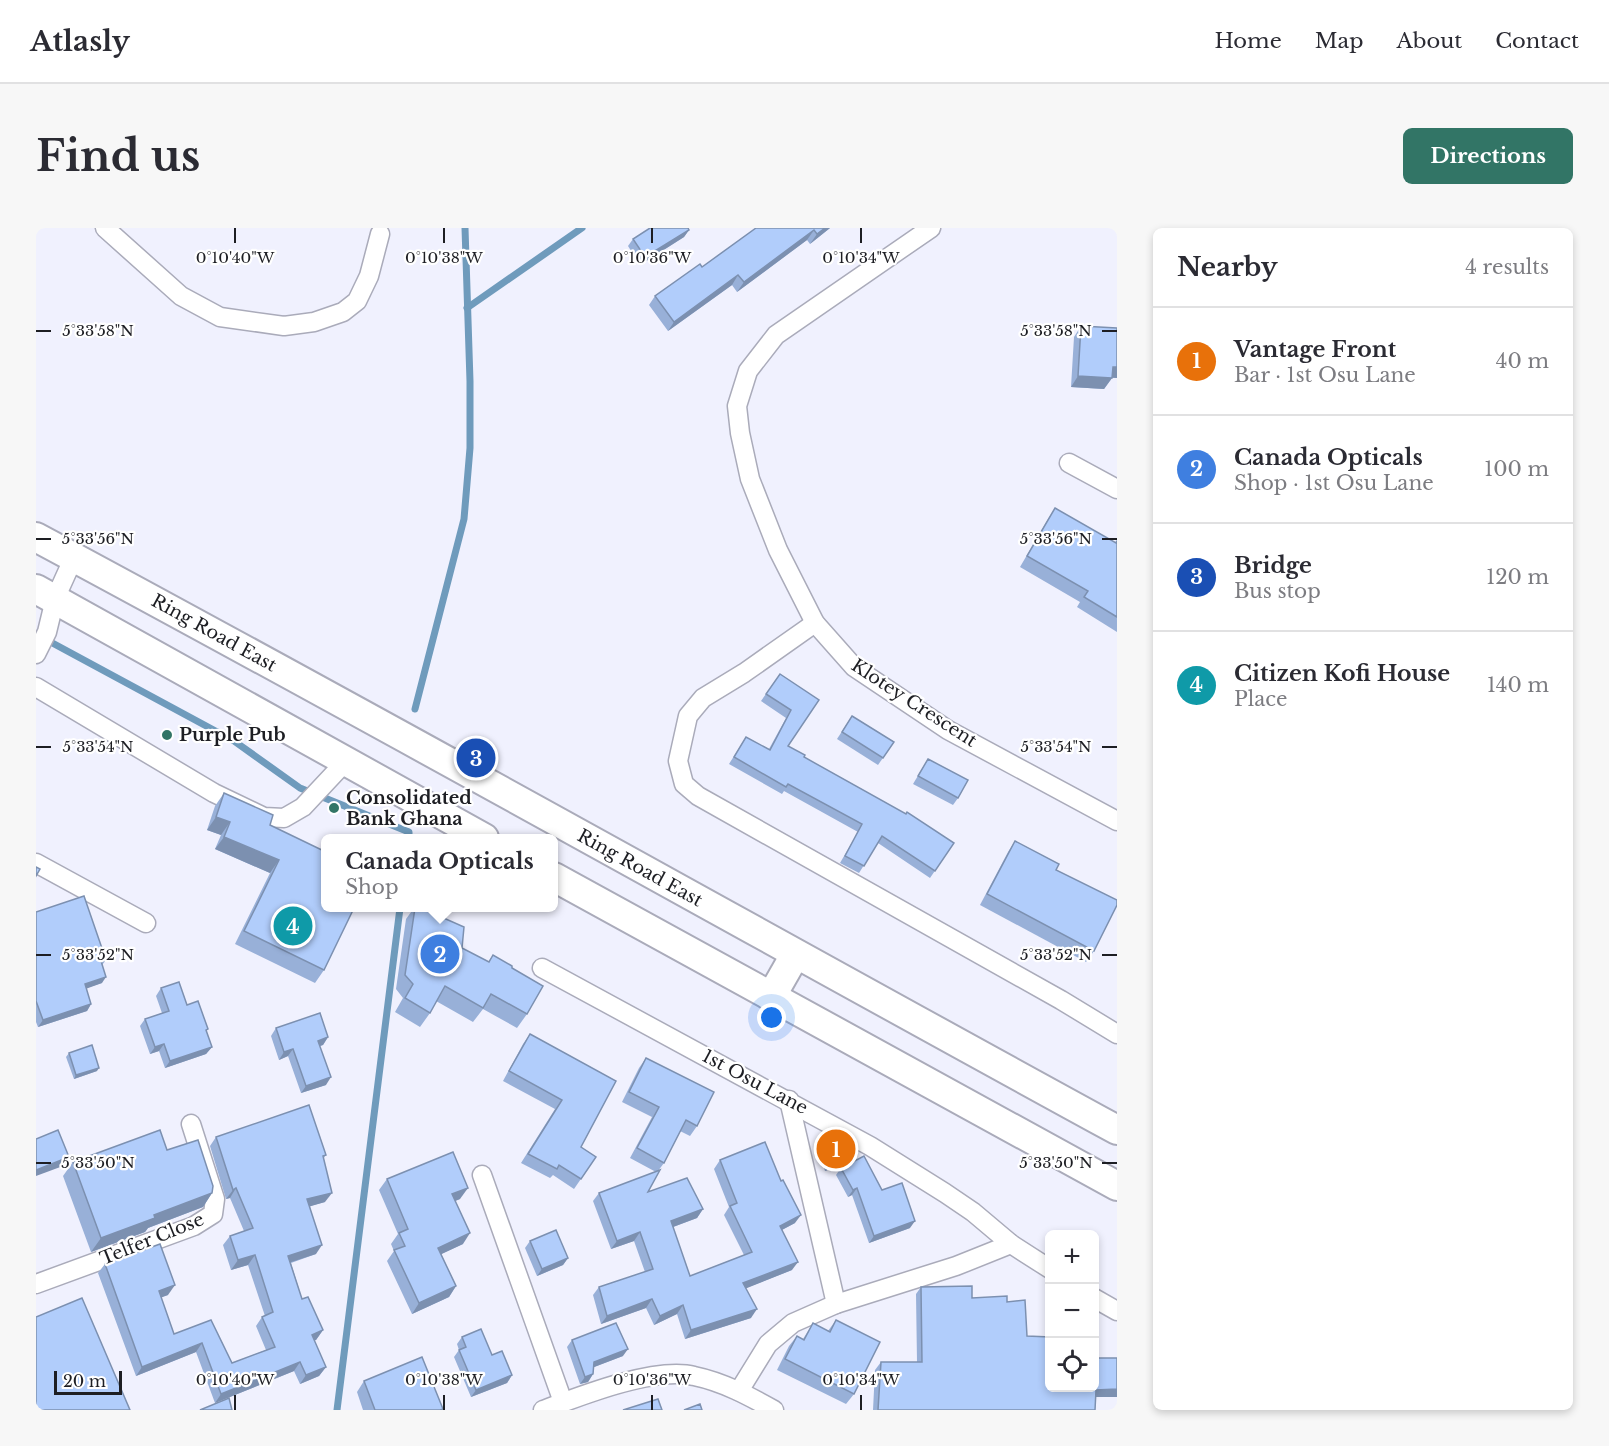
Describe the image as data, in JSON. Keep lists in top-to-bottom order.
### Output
{
  "streets": {
    "main road": ["Ring Road East"],
    "street": ["Klotey Crescent", "1st Osu Lane", "Telfer Close"]
  },
  "places": ["Purple Pub", "Consolidated Bank Ghana"],
  "scale_bar": "20 m",
  "page": {
    "header": "Atlasly",
    "nav": [
      "Home",
      "Map",
      "About",
      "Contact"
    ],
    "buttons": "Directions",
    "title": "Find us",
    "heading": ["Nearby", "4 results"],
    "list": [
      {
        "mark": "1",
        "name": "Vantage Front",
        "note": "Bar · 1st Osu Lane",
        "value": "40 m"
      },
      {
        "mark": "2",
        "name": "Canada Opticals",
        "note": "Shop · 1st Osu Lane",
        "value": "100 m"
      },
      {
        "mark": "3",
        "name": "Bridge",
        "note": "Bus stop",
        "value": "120 m"
      },
      {
        "mark": "4",
        "name": "Citizen Kofi House",
        "note": "Place",
        "value": "140 m"
      }
    ],
    "pins": [
      "3",
      "4",
      "2",
      "1"
    ],
    "popup": ["Canada Opticals", "Shop"],
    "map_buttons": ["+", "−"],
    "scale": "20 m"
  },
  "coordinates": [
    "0°10'40\"W",
    "0°10'38\"W",
    "0°10'36\"W",
    "0°10'34\"W",
    "5°33'58\"N",
    "5°33'56\"N",
    "5°33'54\"N",
    "5°33'52\"N",
    "5°33'50\"N"
  ]
}
